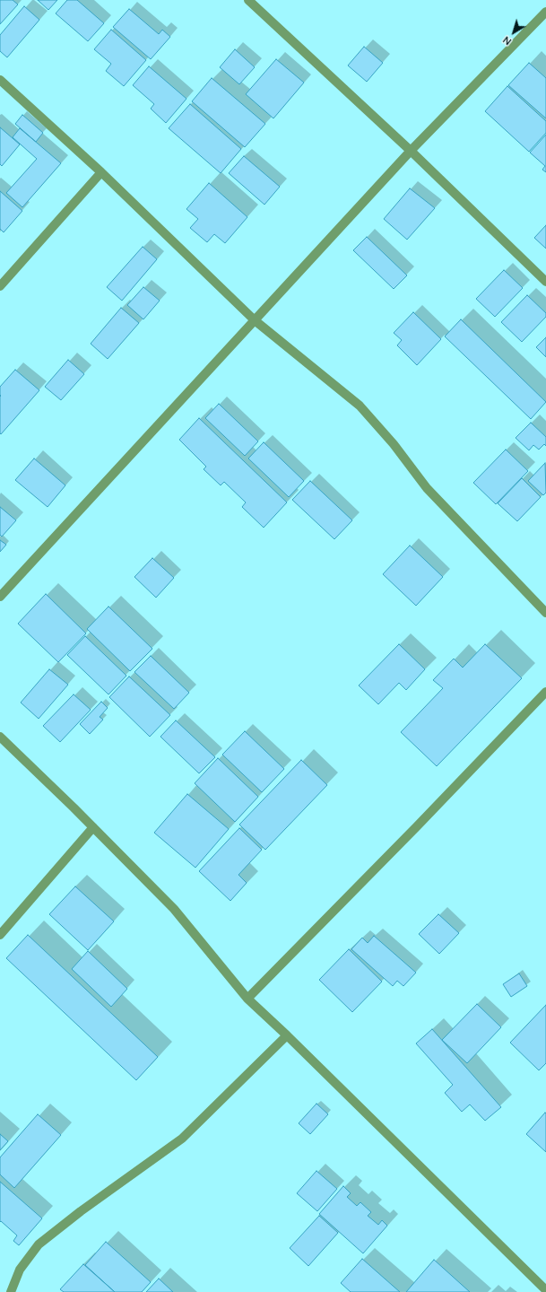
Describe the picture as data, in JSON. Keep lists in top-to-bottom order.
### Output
{
  "north": "bottom left"
}
